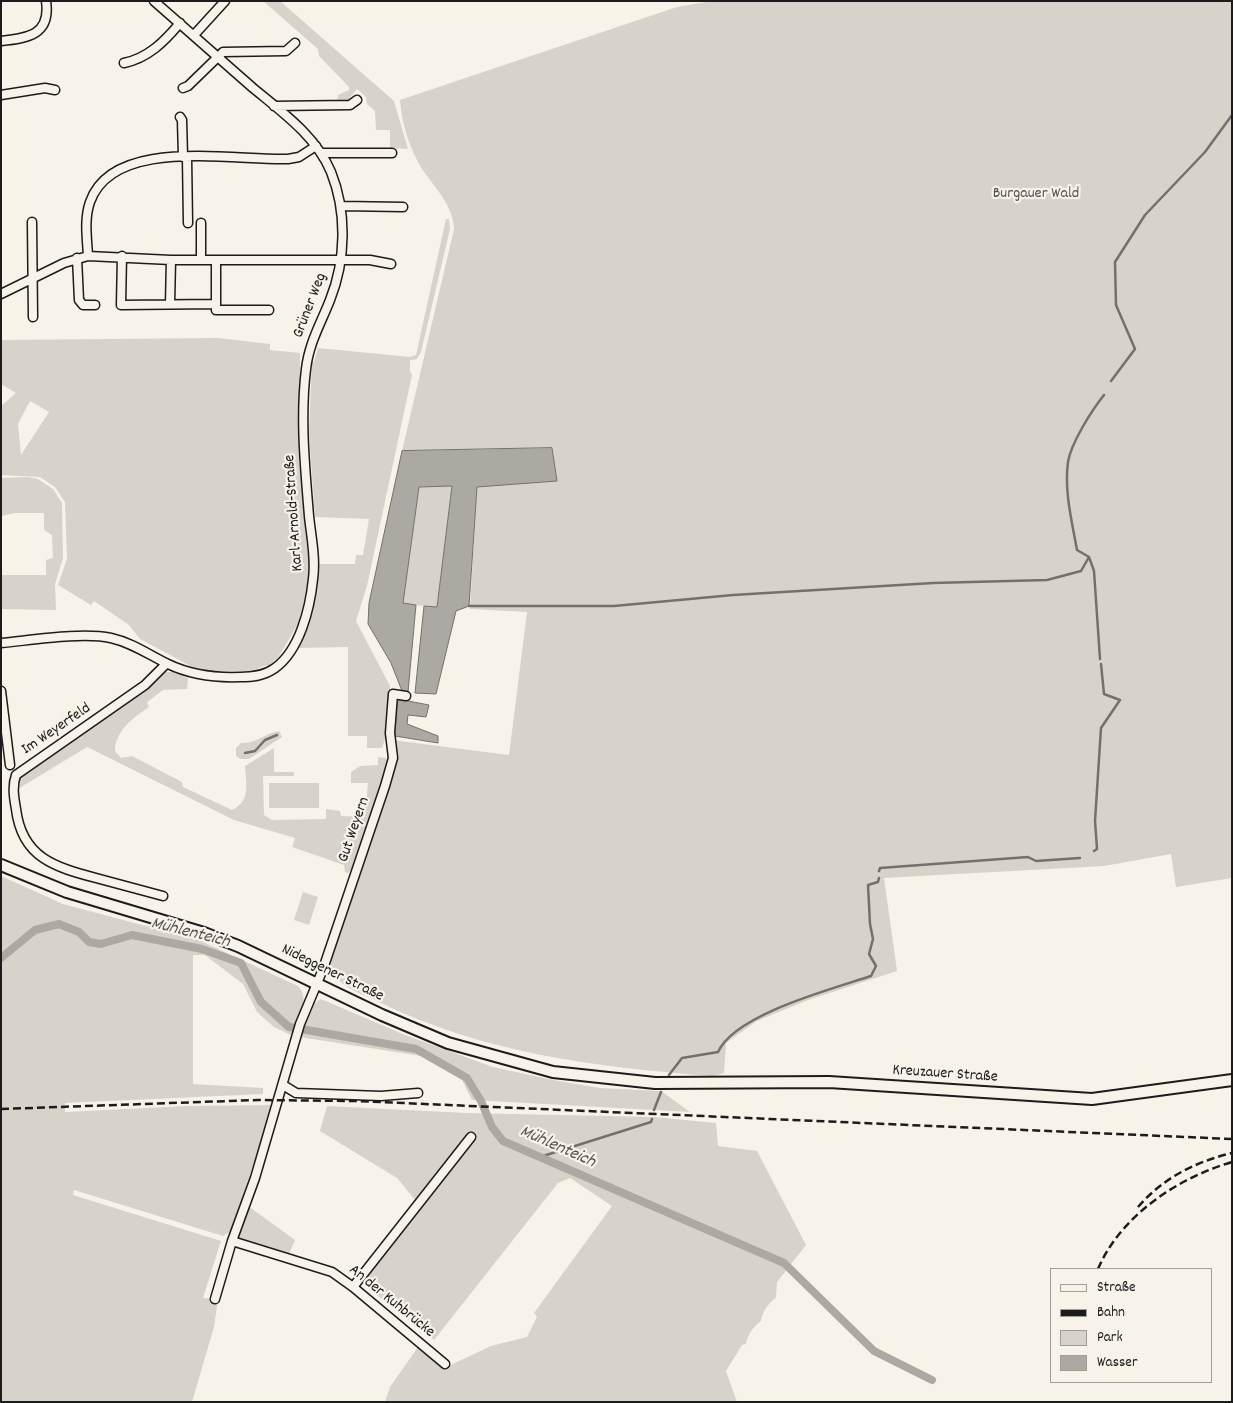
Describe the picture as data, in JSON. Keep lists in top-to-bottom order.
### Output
{
  "streets": {
    "main road": ["Nideggener Straße", "Kreuzauer Straße"],
    "street": [
      "Grüner Weg",
      "Karl-Arnold-Straße",
      "Im Weyerfeld",
      "Gut Weyern",
      "An der Kuhbrücke"
    ]
  },
  "crossings": [
    ["Grüner Weg", "Karl-Arnold-Straße"],
    ["Karl-Arnold-Straße", "Im Weyerfeld"],
    ["Gut Weyern", "Nideggener Straße"],
    ["Nideggener Straße", "Kreuzauer Straße"]
  ],
  "water": ["Mühlenteich"],
  "parks": ["Burgauer Wald"],
  "legend": [
    "Straße",
    "Bahn",
    "Park",
    "Wasser"
  ]
}
